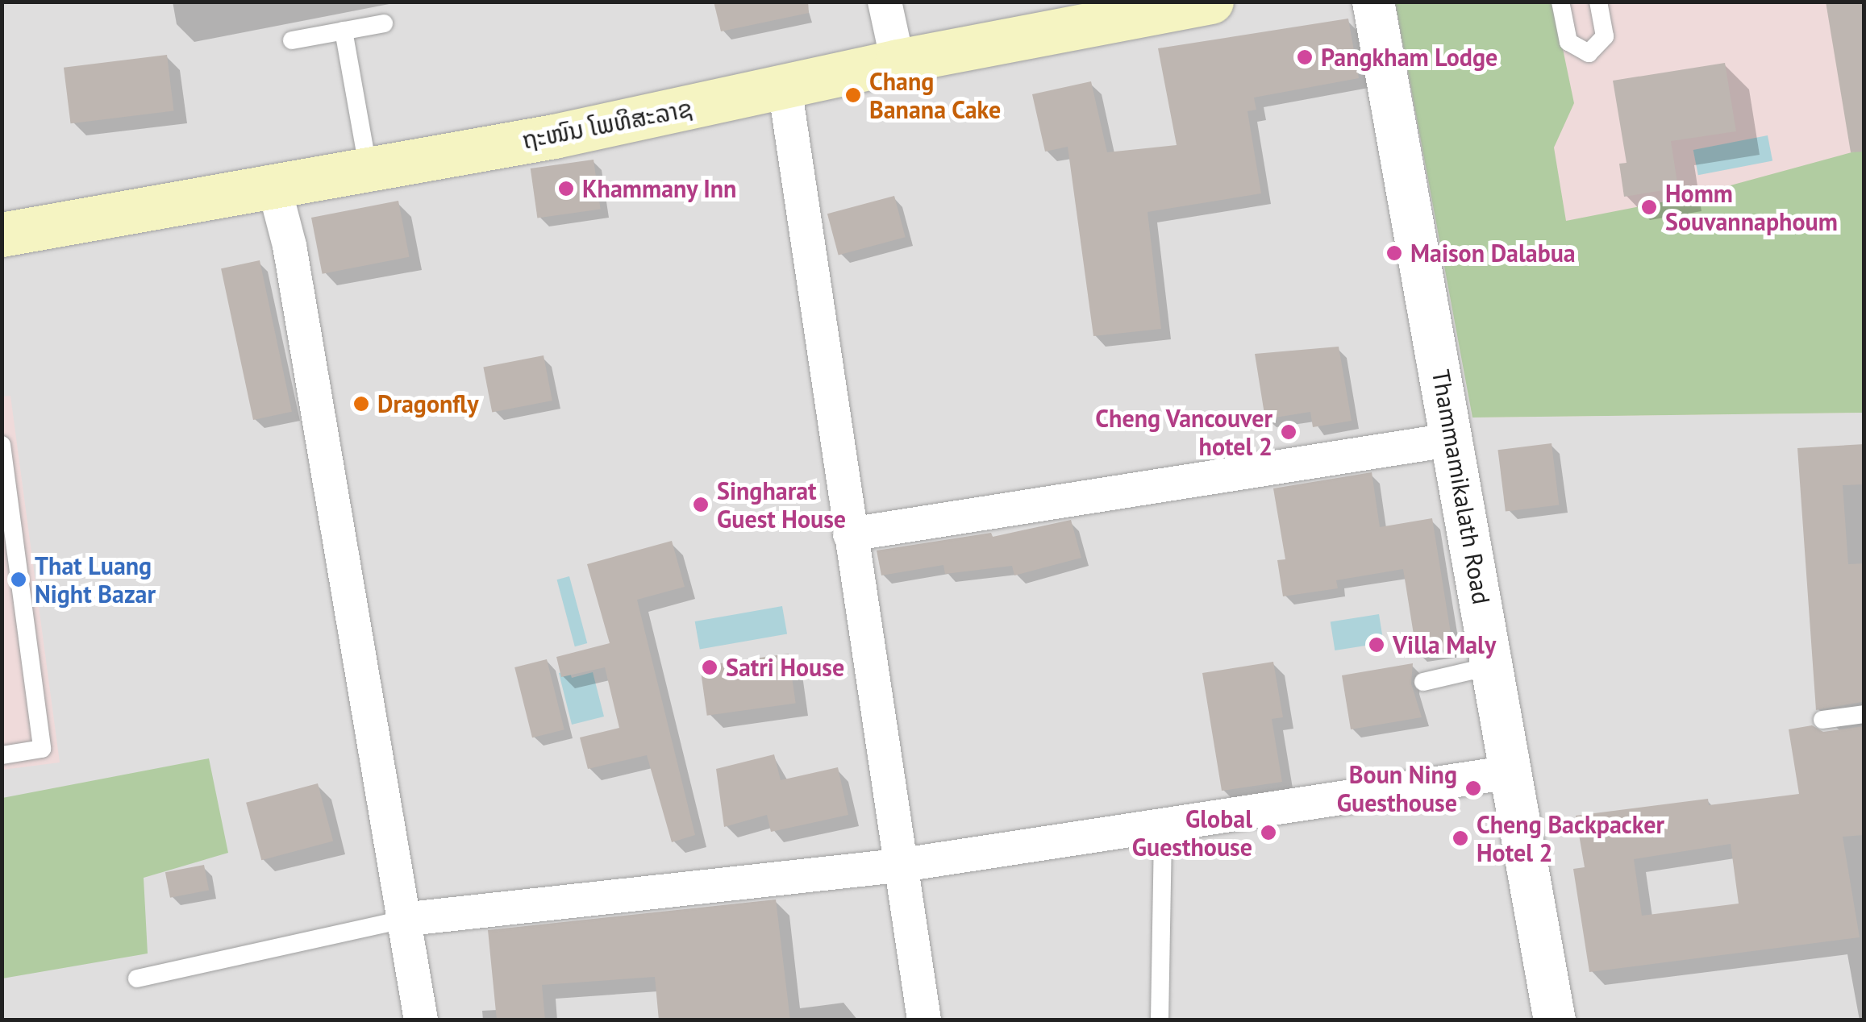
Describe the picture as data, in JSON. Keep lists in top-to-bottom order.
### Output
{
  "streets": {
    "main road": ["ຖະໜົນ ໂພທິສະລາຊ"],
    "street": ["Thammamikalath Road"]
  },
  "places": [
    "Pangkham Lodge",
    "Chang Banana Cake",
    "Khammany Inn",
    "Homm Souvannaphoum",
    "Maison Dalabua",
    "Dragonfly",
    "Cheng Vancouver hotel 2",
    "Singharat Guest House",
    "That Luang Night Bazar",
    "Villa Maly",
    "Satri House",
    "Boun Ning Guesthouse",
    "Global Guesthouse",
    "Cheng Backpacker Hotel 2"
  ]
}
